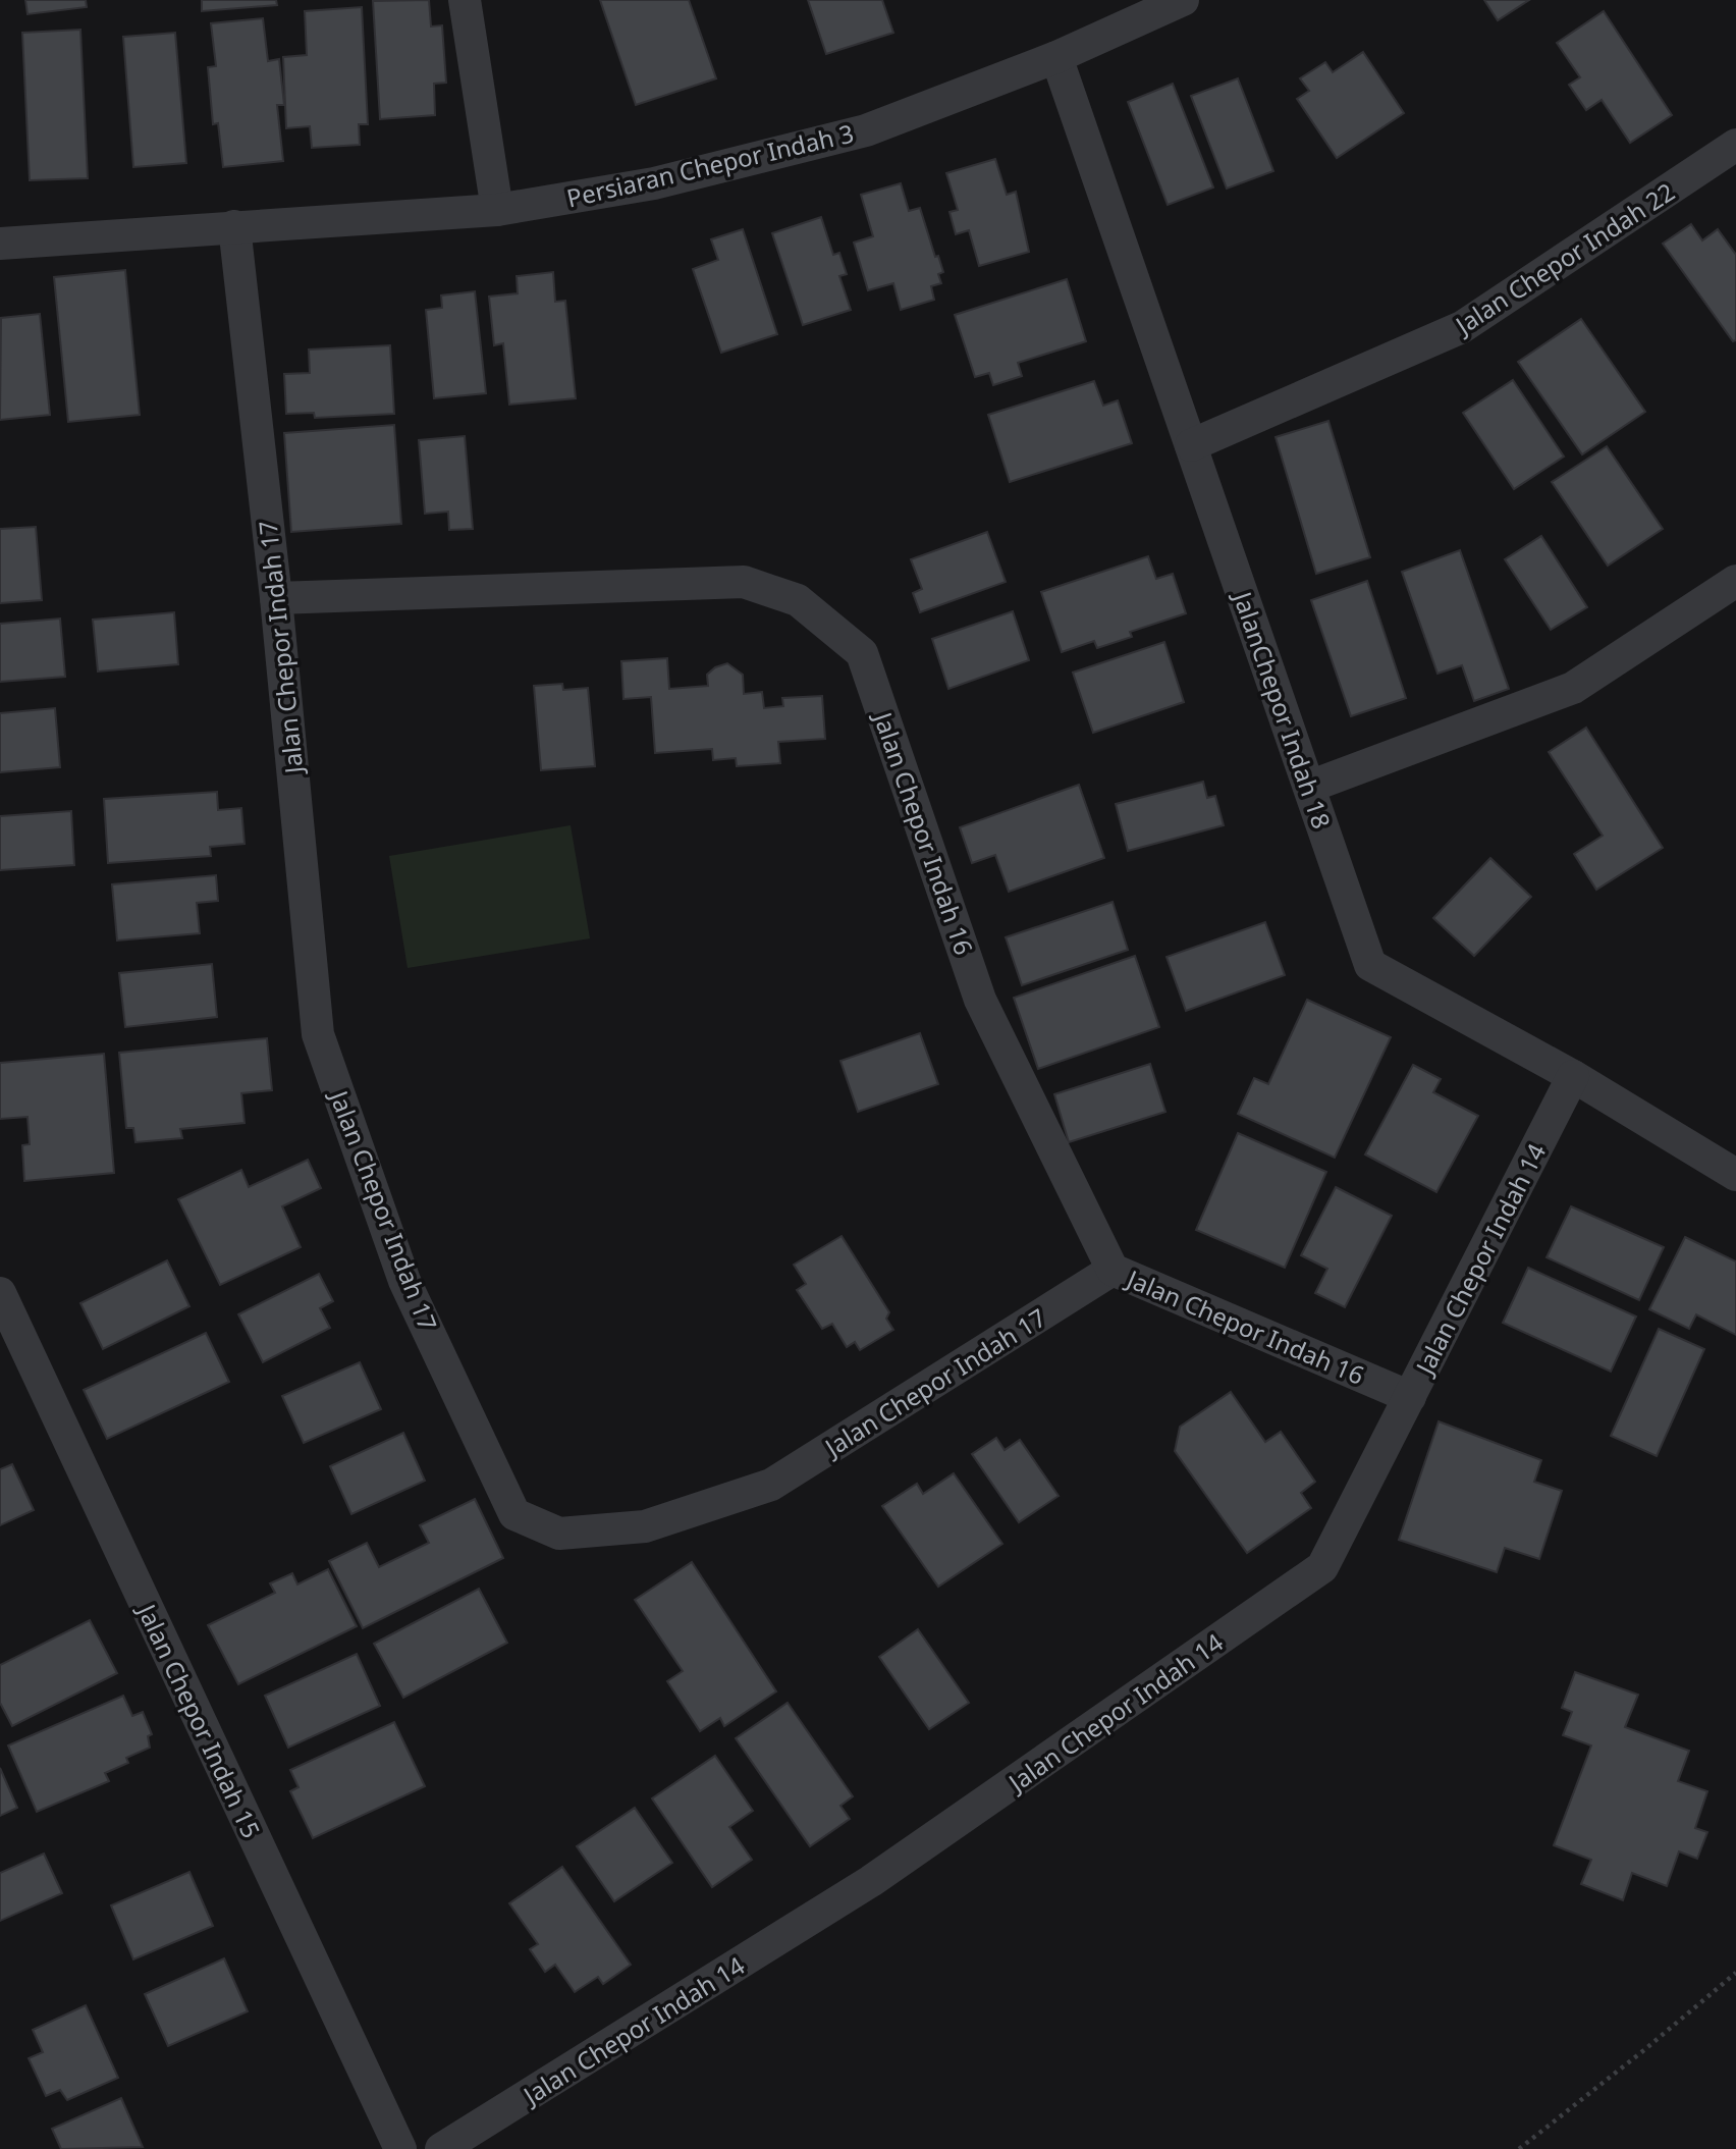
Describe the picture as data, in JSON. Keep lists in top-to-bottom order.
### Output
{
  "streets": {
    "street": [
      "Persiaran Chepor Indah 3",
      "Jalan Chepor Indah 22",
      "Jalan Chepor Indah 17",
      "JalanChepor Indah 18",
      "Jalan Chepor Indah 16",
      "Jalan Chepor Indah 14",
      "Jalan Chepor Indah 15"
    ]
  },
  "crossings": [
    ["Persiaran Chepor Indah 3", "Jalan Chepor Indah 17"],
    ["Persiaran Chepor Indah 3", "JalanChepor Indah 18"],
    ["Jalan Chepor Indah 22", "JalanChepor Indah 18"],
    ["Jalan Chepor Indah 17", "Jalan Chepor Indah 16"],
    ["JalanChepor Indah 18", "Jalan Chepor Indah 14"],
    ["Jalan Chepor Indah 16", "Jalan Chepor Indah 14"]
  ]
}
